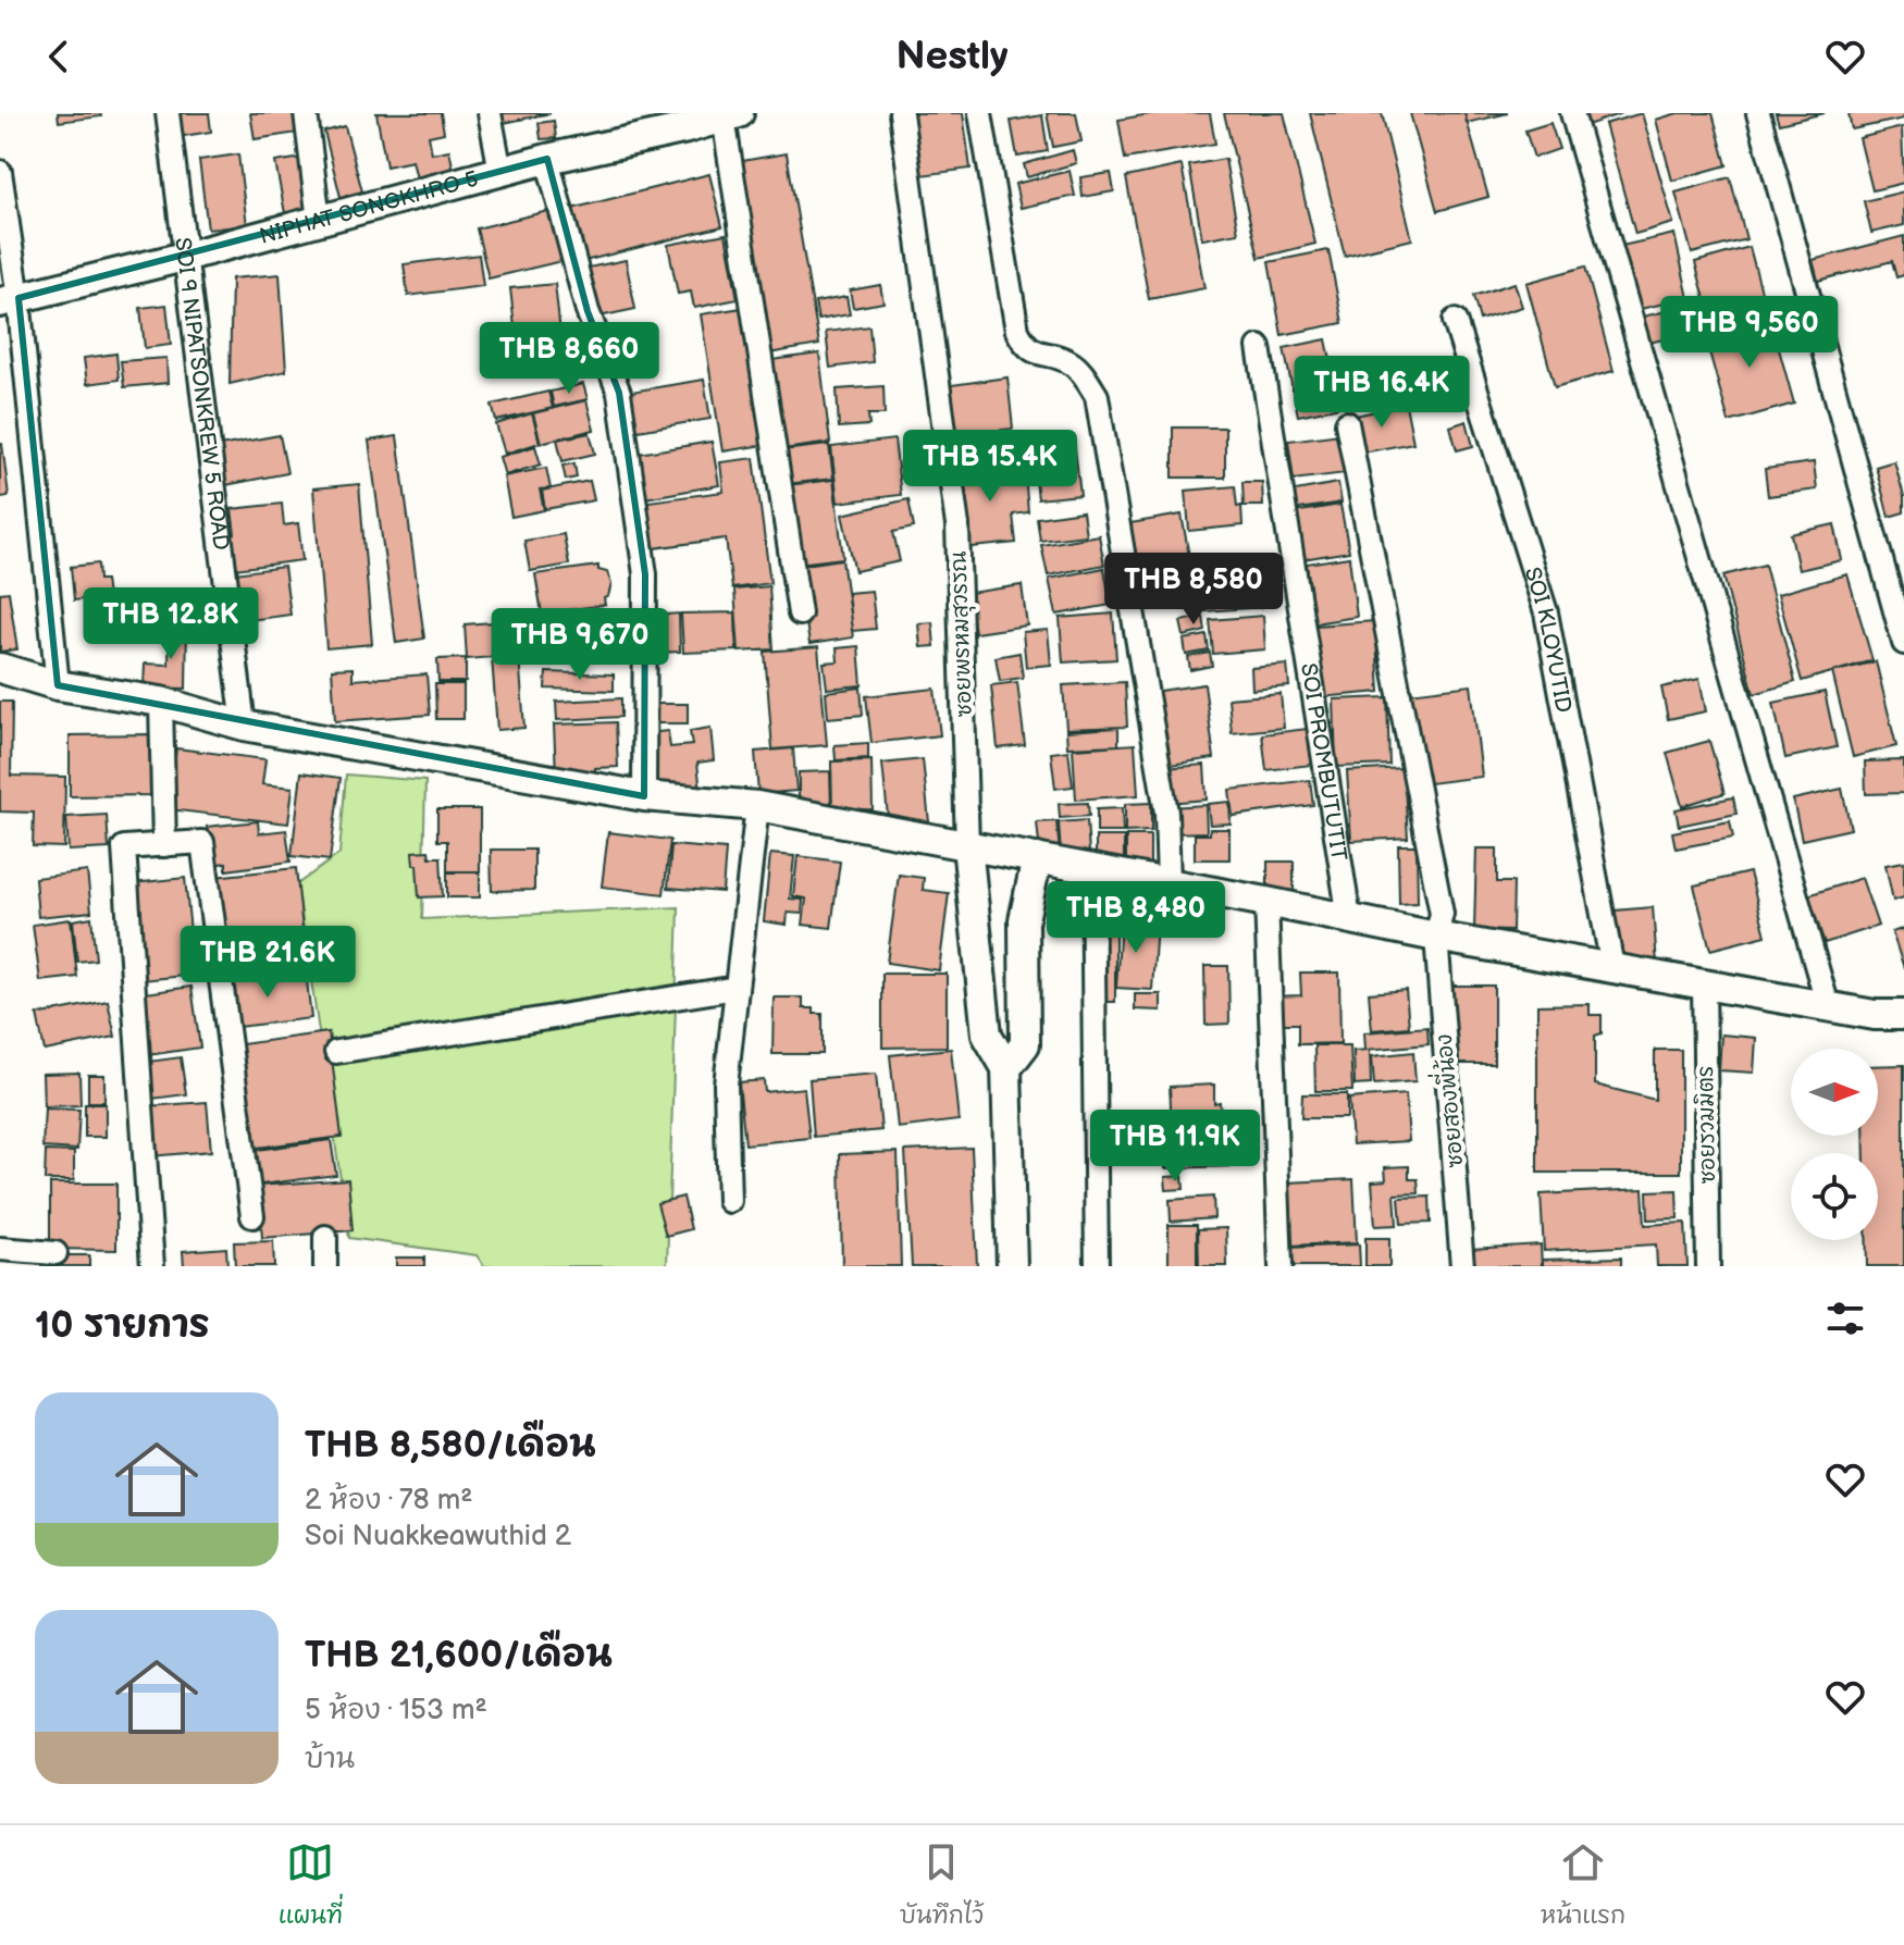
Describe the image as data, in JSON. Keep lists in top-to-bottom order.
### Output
{
  "streets": {
    "street": [
      "NIPHAT SONGKHRO 5",
      "SOI 9 NIPATSONKREW 5 ROAD",
      "ซอยพรหมสุวรรณ",
      "SOI KLOYUTID",
      "SOI PROMBUTUTIT",
      "ซอยสองพี่น้อง",
      "ซอยรวมมิตร"
    ]
  },
  "crossings": [
    ["NIPHAT SONGKHRO 5", "SOI 9 NIPATSONKREW 5 ROAD"]
  ],
  "north": "right",
  "page": {
    "header": "Nestly",
    "price": [
      "THB 9,560",
      "THB 8,660",
      "THB 16.4K",
      "THB 15.4K",
      "THB 8,580",
      "THB 12.8K",
      "THB 9,670",
      "THB 8,480",
      "THB 21.6K",
      "THB 11.9K"
    ],
    "heading": "10 รายการ",
    "list": [
      {
        "name": "THB 8,580/เดือน",
        "note": "2 ห้อง · 78 m² · Soi Nuakkeawuthid 2"
      },
      {
        "name": "THB 21,600/เดือน",
        "note": "5 ห้อง · 153 m² · บ้าน"
      }
    ],
    "tabs": ["แผนที่", "บันทึกไว้", "หน้าแรก"]
  }
}
